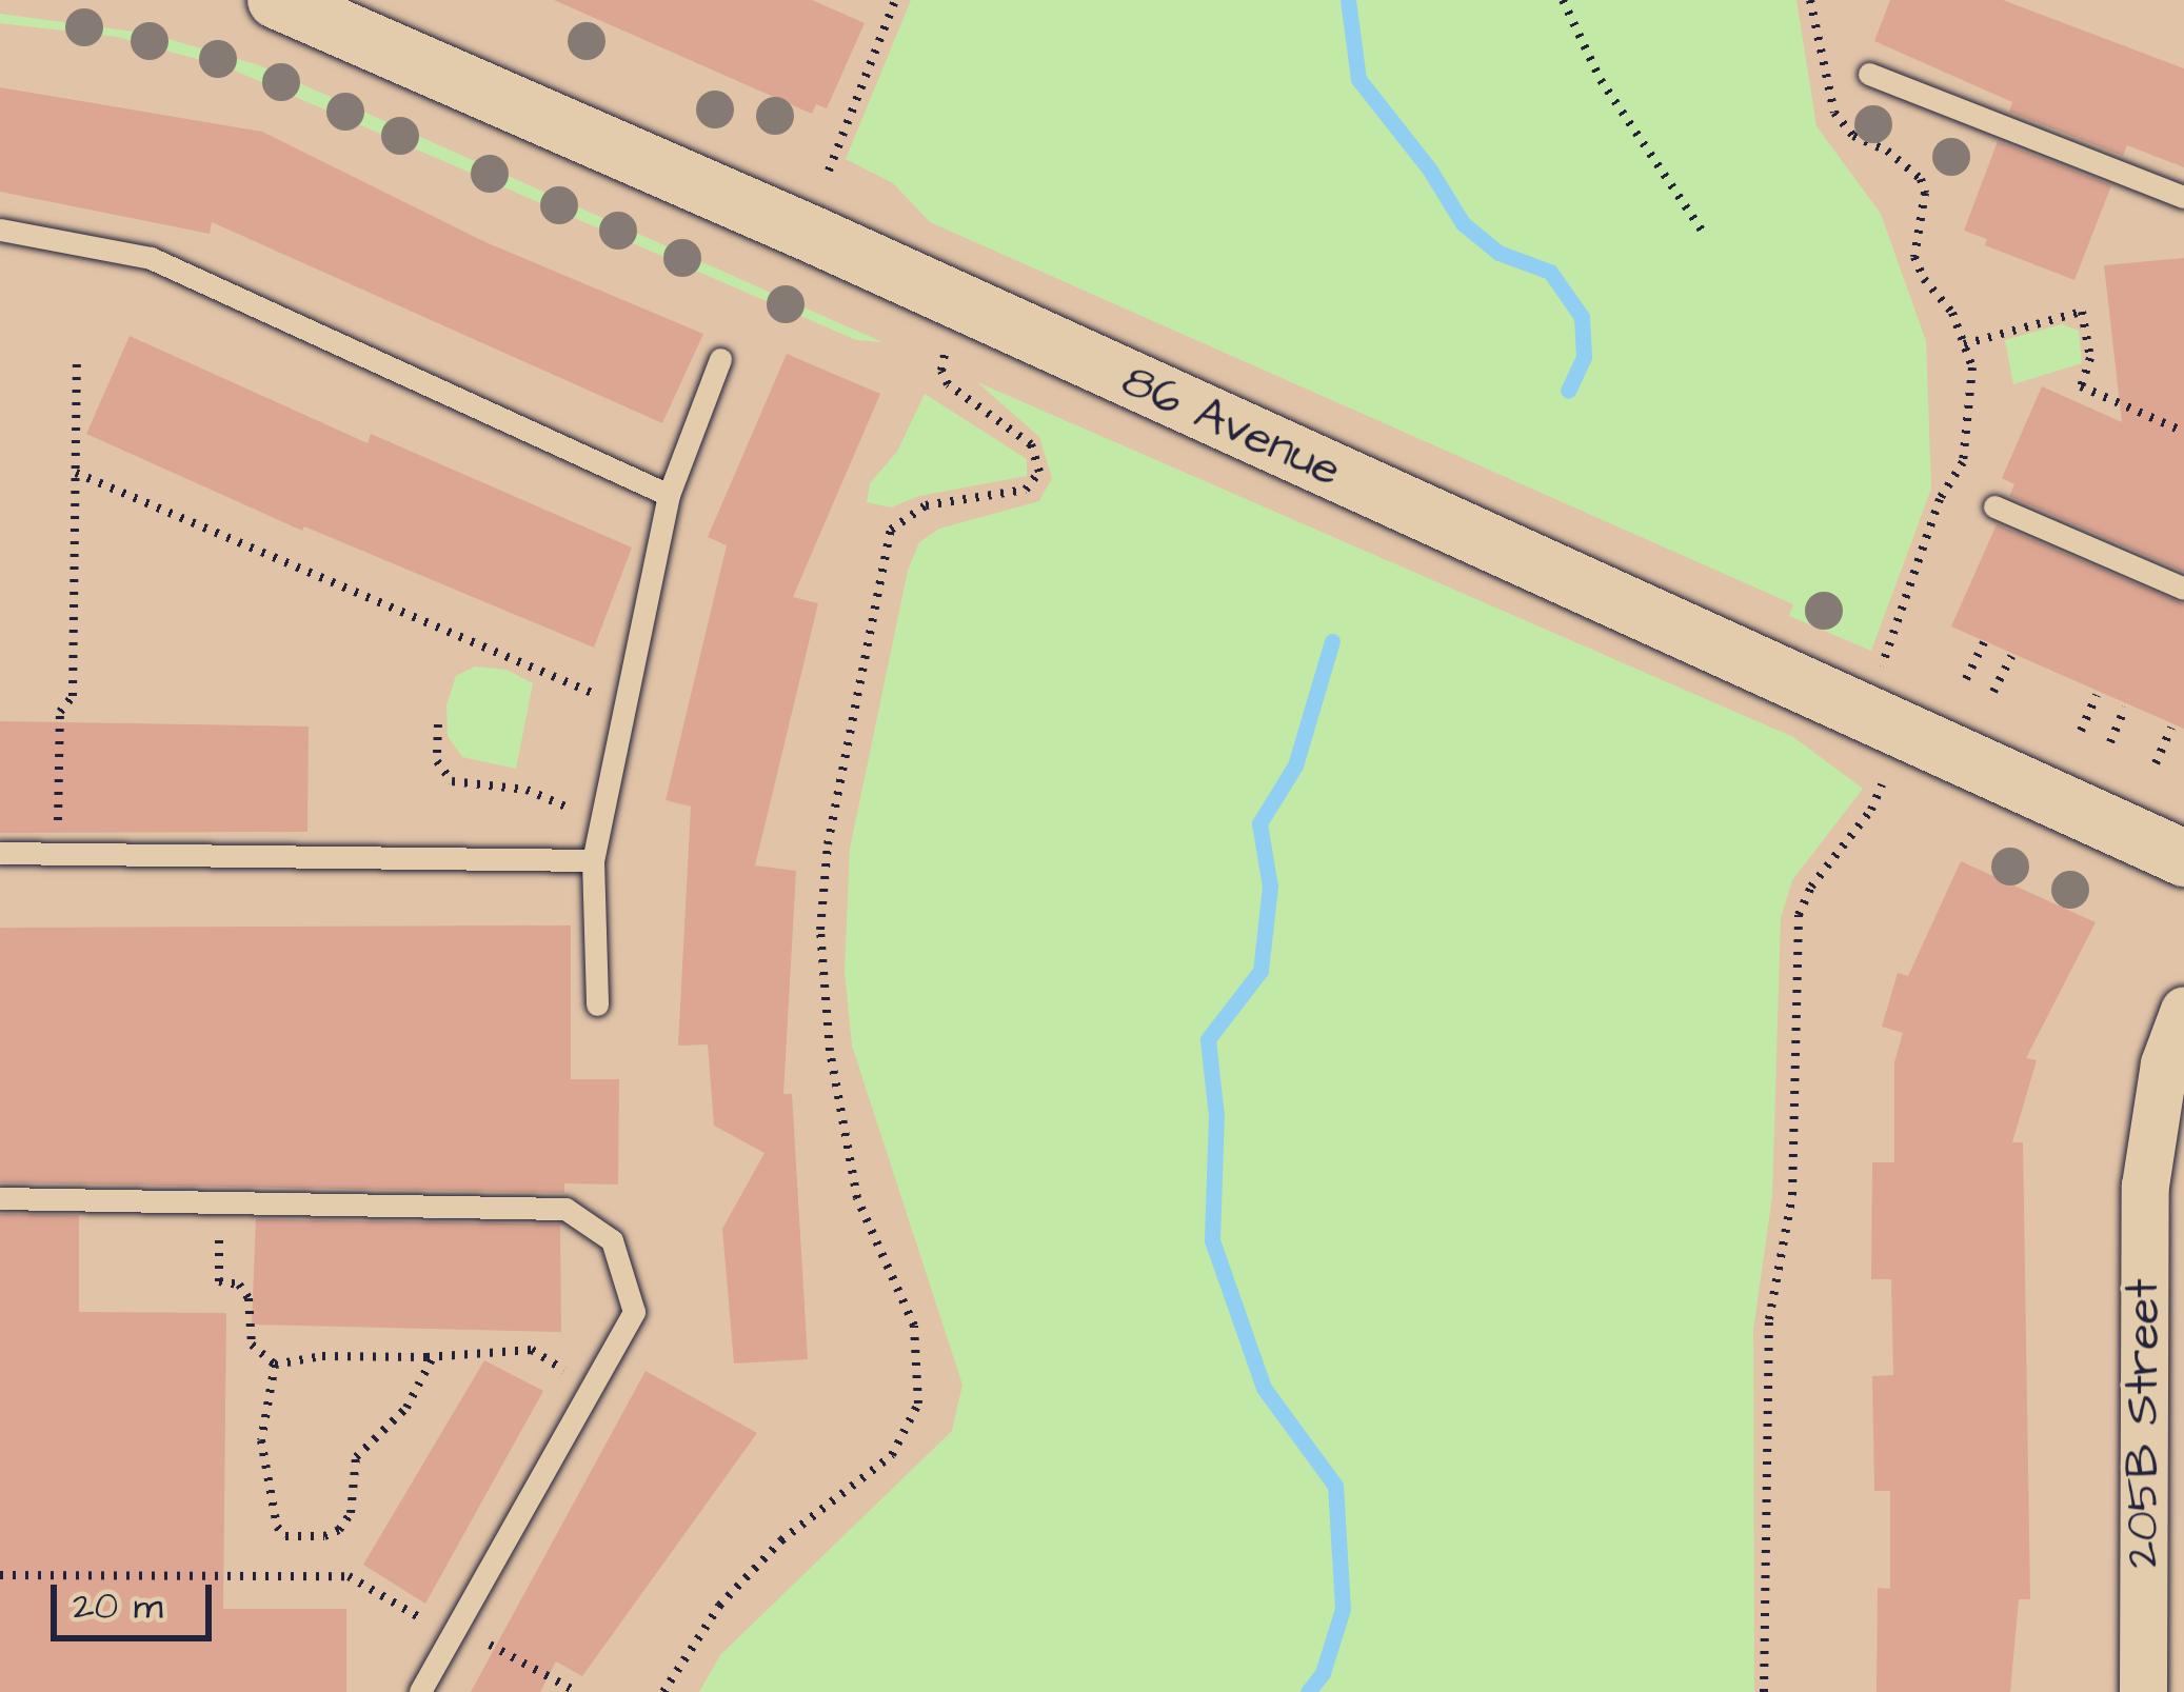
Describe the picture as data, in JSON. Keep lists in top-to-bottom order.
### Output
{
  "streets": {
    "street": ["86 Avenue", "205B Street"]
  },
  "scale_bar": "20 m"
}
